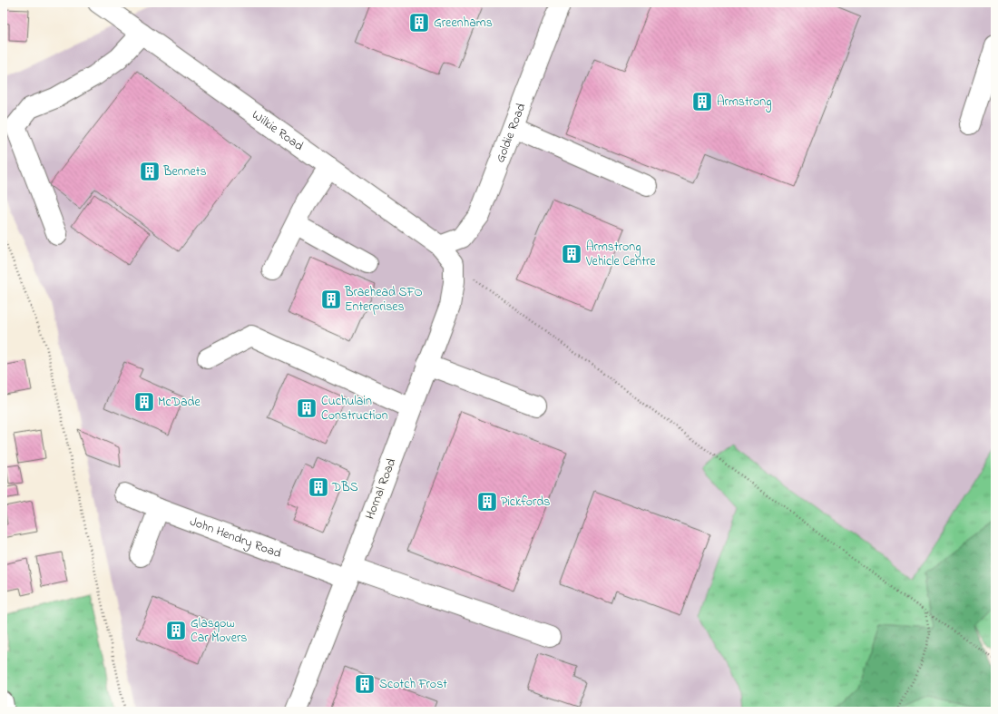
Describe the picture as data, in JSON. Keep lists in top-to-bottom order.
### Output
{
  "streets": {
    "street": [
      "Wilkie Road",
      "Goldie Road",
      "Hornal Road",
      "John Hendry Road"
    ]
  },
  "crossings": [
    ["Wilkie Road", "Goldie Road"],
    ["Wilkie Road", "Hornal Road"],
    ["Hornal Road", "John Hendry Road"]
  ],
  "places": {
    "building": [
      "Greenhams",
      "Armstrong",
      "Bennets",
      "Armstrong Vehicle Centre",
      "Braehead SFO Enterprises",
      "McDade",
      "Cuchulain Construction",
      "DBS",
      "Pickfords",
      "Glasgow Car Movers",
      "Scotch Frost"
    ]
  }
}
